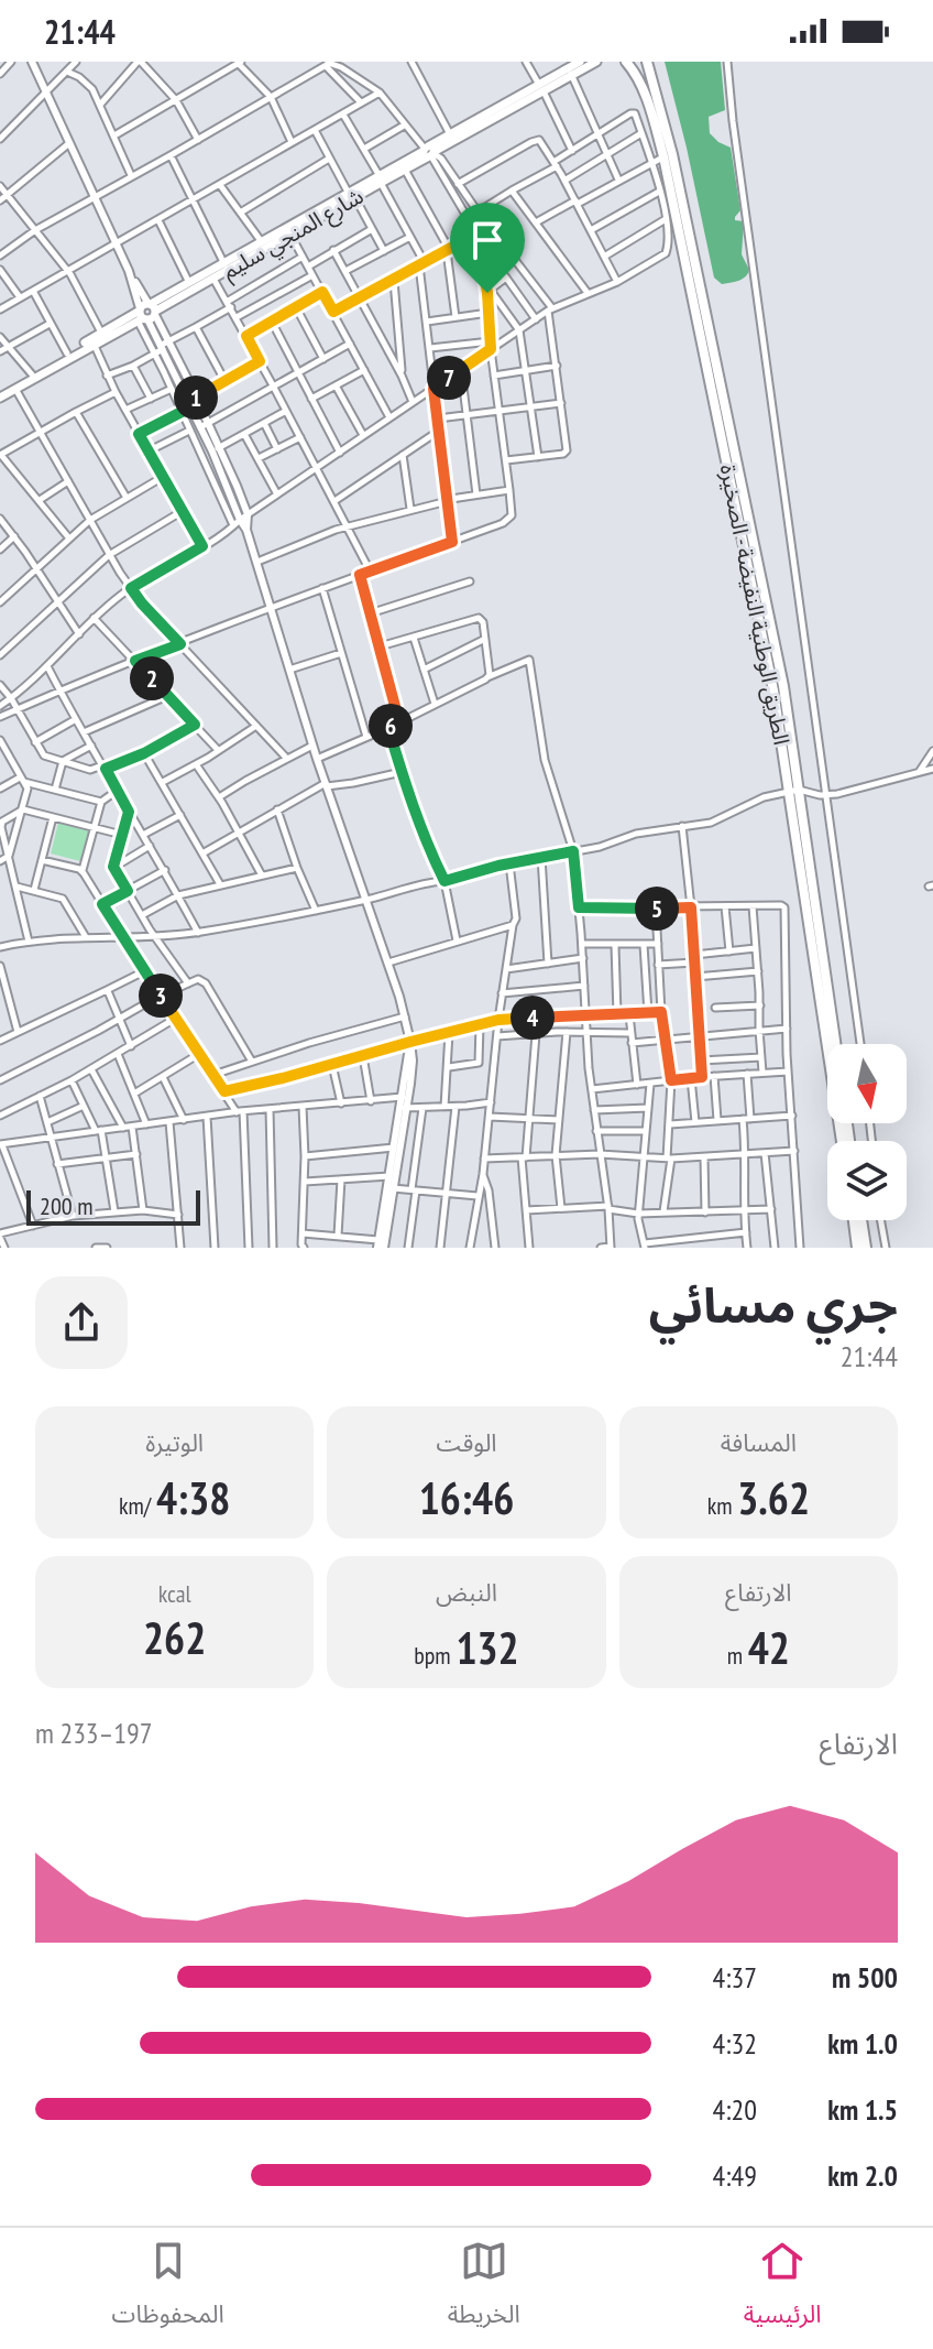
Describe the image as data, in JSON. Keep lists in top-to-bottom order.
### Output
{
  "streets": {
    "highway": ["الطريق الوطنية النفيضة - الصخيرة"],
    "main road": ["شارع المنجي سليم"]
  },
  "scale_bar": "200 m",
  "north": "bottom",
  "page": {
    "status": "21:44",
    "pins": [
      "7",
      "1",
      "2",
      "6",
      "5",
      "3",
      "4"
    ],
    "scale": "200 m",
    "heading": ["جري مسائي", "21:44"],
    "stats": [
      ["المسافة", "3.62 km"],
      ["الوقت", "16:46"],
      ["الوتيرة", "4:38 /km"],
      ["الارتفاع", "42 m"],
      ["النبض", "132 bpm"],
      ["kcal", "262"]
    ],
    "chart": ["الارتفاع", "197–233 m"],
    "list": [
      {
        "name": "500 m",
        "note": "4:37"
      },
      {
        "name": "1.0 km",
        "note": "4:32"
      },
      {
        "name": "1.5 km",
        "note": "4:20"
      },
      {
        "name": "2.0 km",
        "note": "4:49"
      }
    ],
    "tabs": ["الرئيسية", "الخريطة", "المحفوظات"]
  }
}
